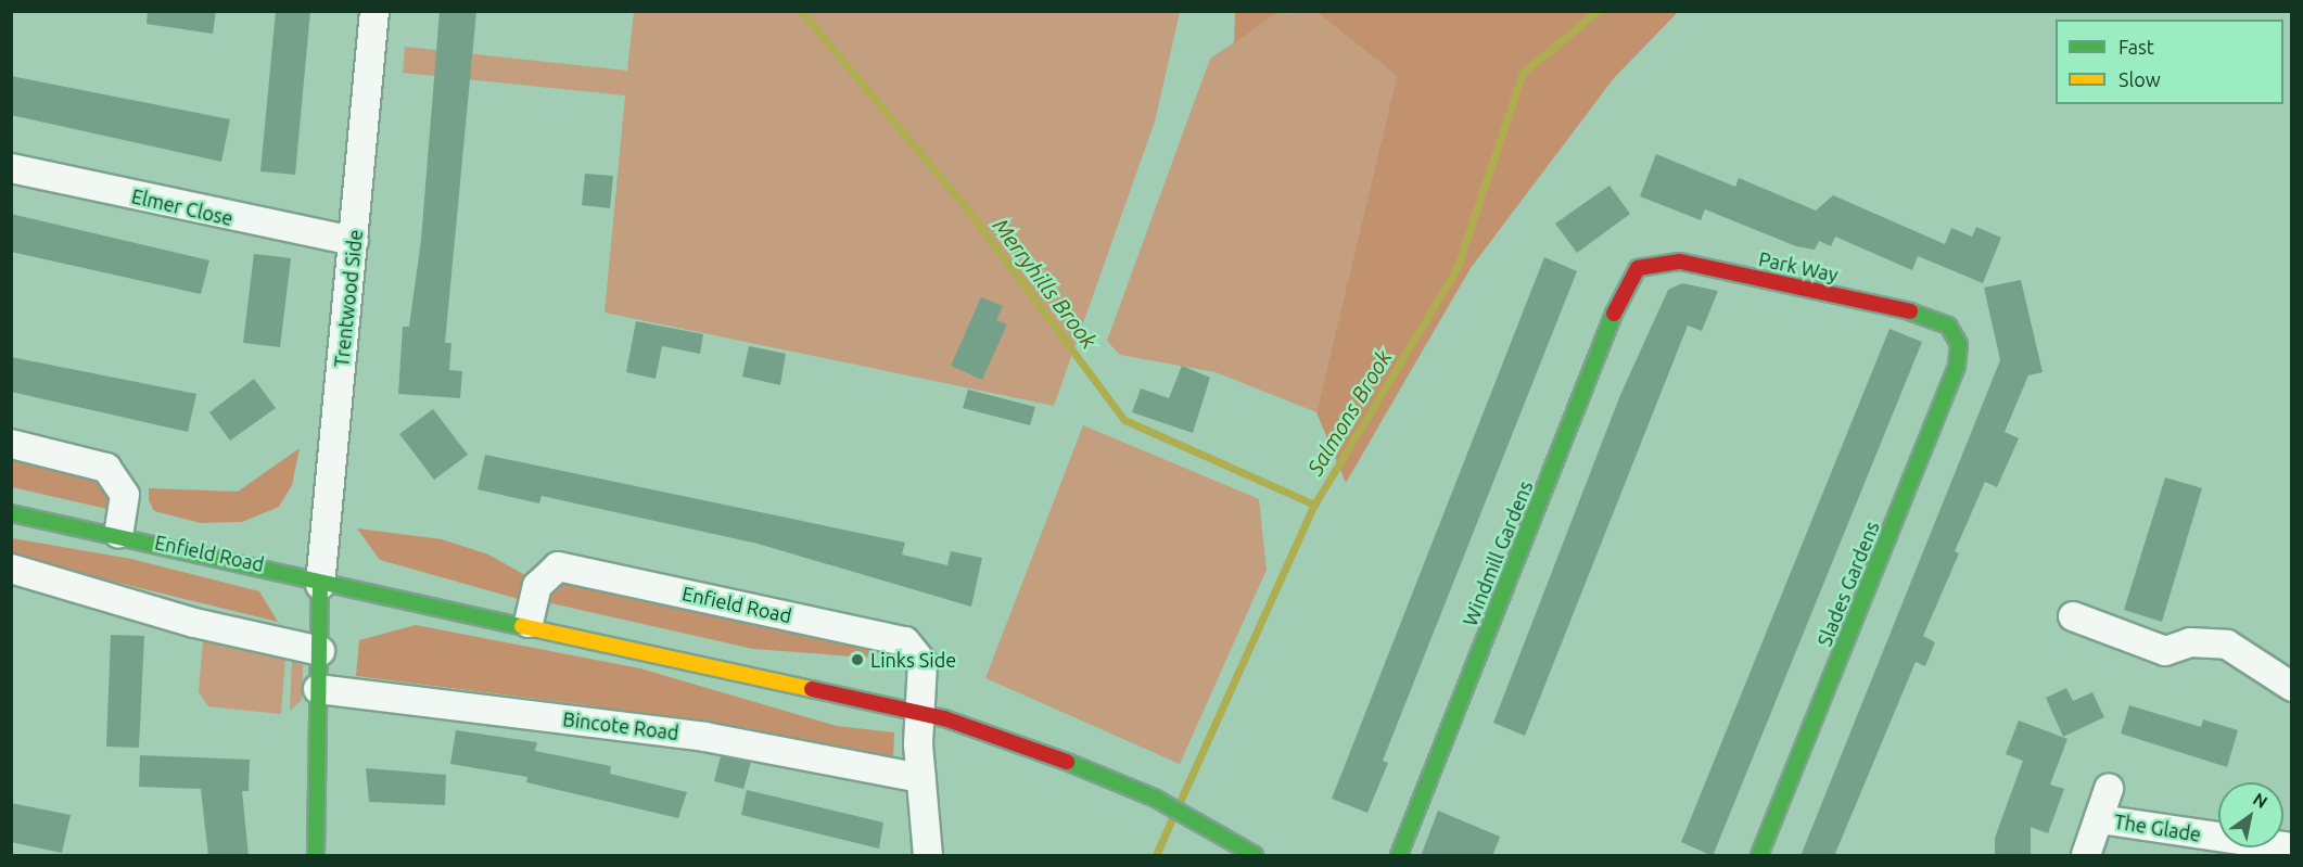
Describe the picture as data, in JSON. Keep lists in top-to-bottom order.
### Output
{
  "streets": {
    "street": [
      "Elmer Close",
      "Park Way",
      "Trentwood Side",
      "Enfield Road",
      "Windmill Gardens",
      "Slades Gardens",
      "Bincote Road",
      "The Glade"
    ]
  },
  "crossings": [
    ["Elmer Close", "Trentwood Side"],
    ["Park Way", "Windmill Gardens"],
    ["Park Way", "Slades Gardens"],
    ["Trentwood Side", "Enfield Road"]
  ],
  "water": ["Merryhills Brook", "Salmons Brook"],
  "places": ["Links Side"],
  "legend": ["Fast", "Slow"],
  "north": "top right"
}
